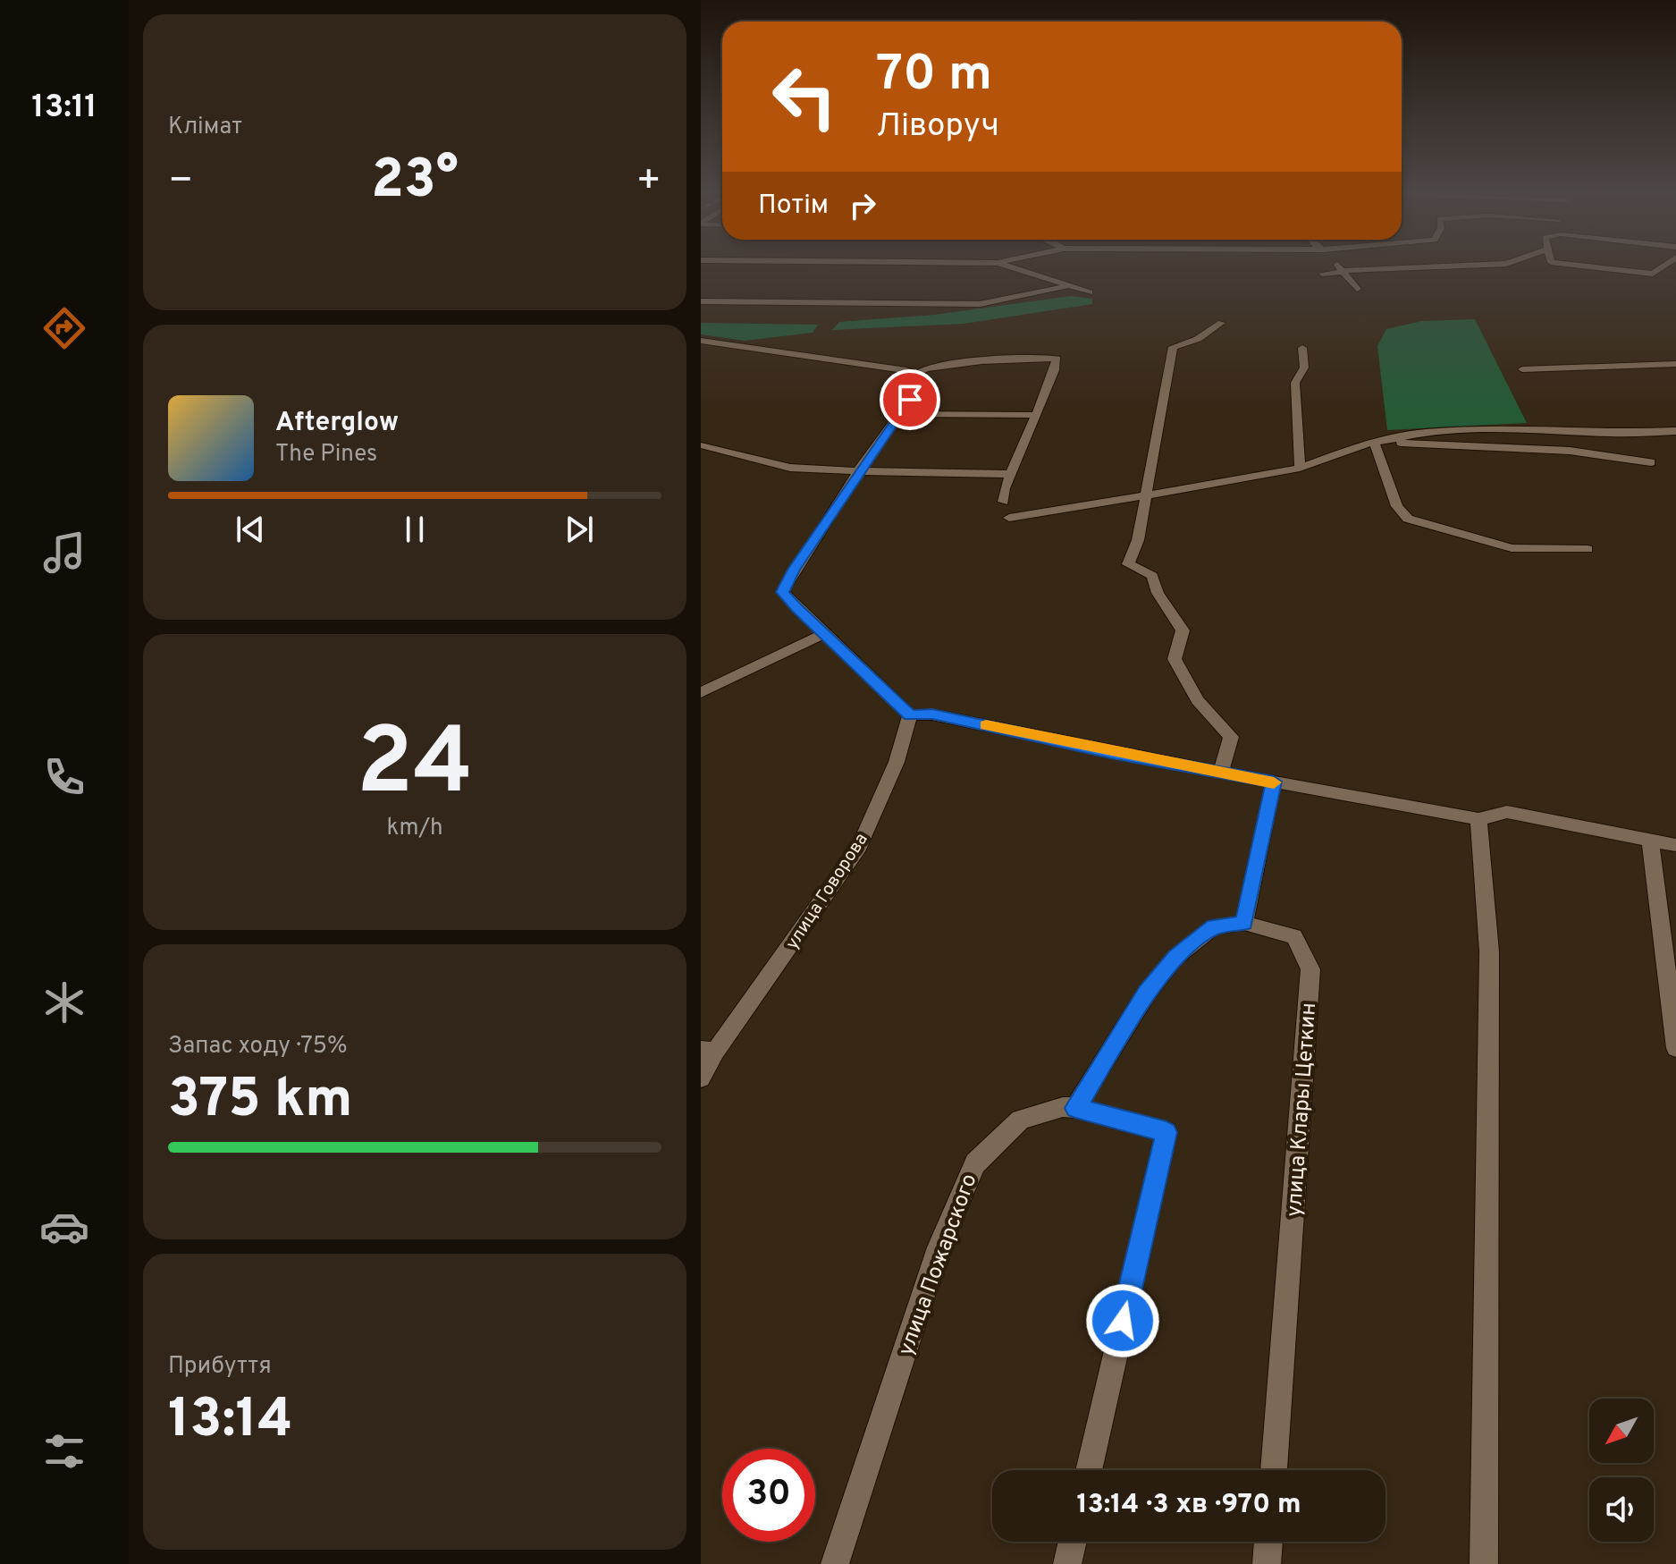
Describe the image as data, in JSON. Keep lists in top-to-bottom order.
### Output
{
  "streets": {
    "street": ["улица Говорова", "улица Клары Цеткин", "улица Пожарского"]
  },
  "north": "bottom left",
  "page": {
    "tabs": "13:11",
    "tile": [
      "Клімат",
      ["24", "km/h"],
      ["Запас ходу · 75%", "375 km"],
      ["Прибуття", "13:14"]
    ],
    "turn": ["70 m", "Ліворуч"],
    "heat": ["−", "23°", "+"],
    "then": "Потім",
    "song": ["Afterglow", "The Pines"],
    "limit": "30",
    "trip": "13:14 · 3 хв · 970 m"
  }
}
